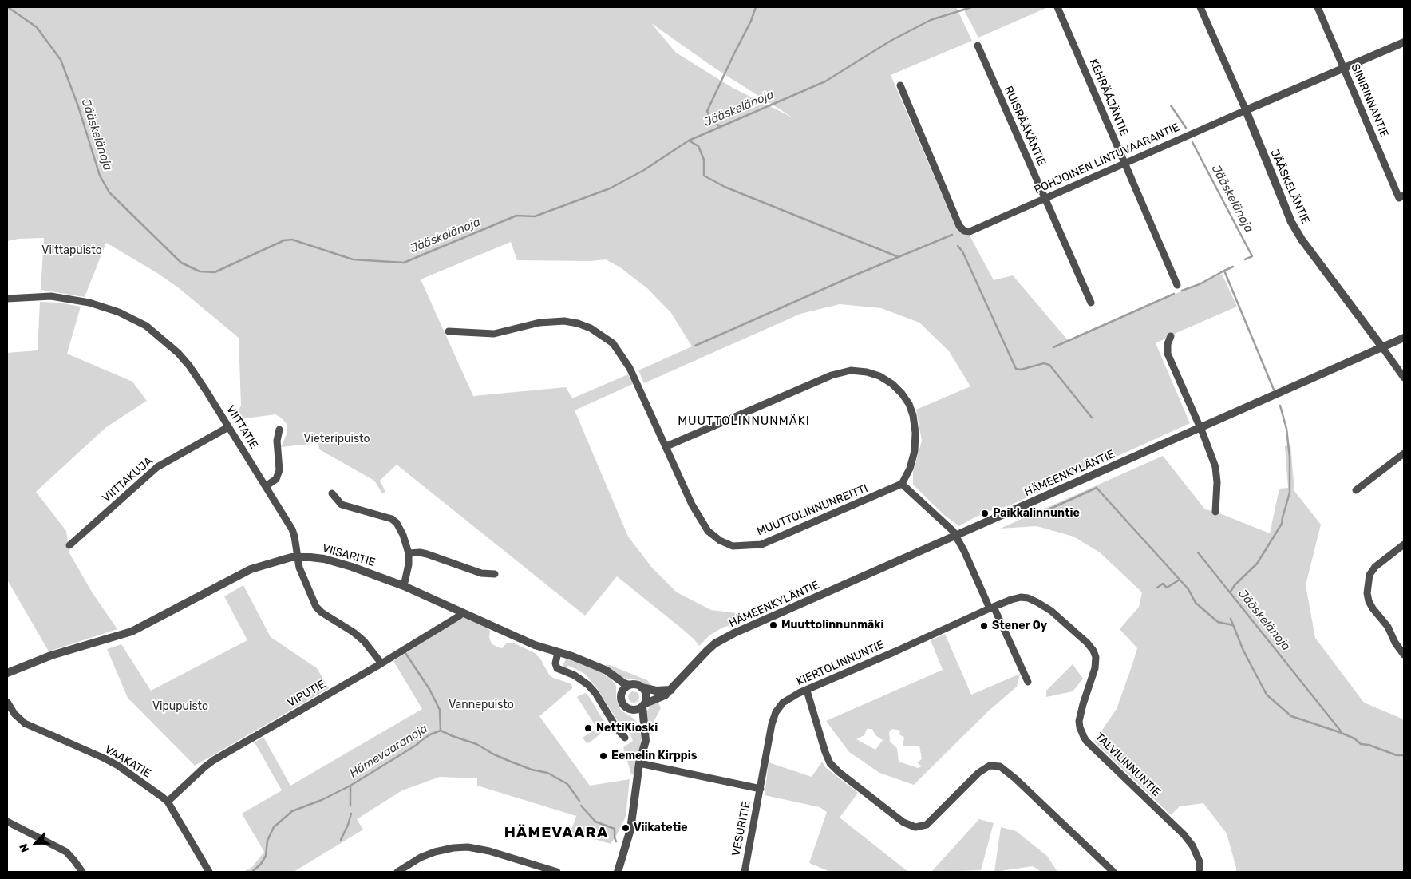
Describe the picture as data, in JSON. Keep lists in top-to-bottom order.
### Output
{
  "streets": {
    "street": [
      "KEHRÄÄJÄNTIE",
      "SINIRINNANTIE",
      "RUISRÄÄKÄNTIE",
      "POHJOINEN LINTUVAARANTIE",
      "JÄÄSKELÄNTIE",
      "VIITTATIE",
      "HÄMEENKYLÄNTIE",
      "VIITTAKUJA",
      "MUUTTOLINNUNREITTI",
      "VIISARITIE",
      "KIERTOLINNUNTIE",
      "VIPUTIE",
      "VAAKATIE",
      "TALVILINNUNTIE",
      "VESURITIE"
    ]
  },
  "crossings": [
    ["KEHRÄÄJÄNTIE", "POHJOINEN LINTUVAARANTIE"],
    ["SINIRINNANTIE", "POHJOINEN LINTUVAARANTIE"],
    ["RUISRÄÄKÄNTIE", "POHJOINEN LINTUVAARANTIE"],
    ["POHJOINEN LINTUVAARANTIE", "JÄÄSKELÄNTIE"],
    ["JÄÄSKELÄNTIE", "HÄMEENKYLÄNTIE"],
    ["VIITTATIE", "VIITTAKUJA"],
    ["VIITTATIE", "VIISARITIE"],
    ["VIITTATIE", "VIPUTIE"],
    ["HÄMEENKYLÄNTIE", "VIISARITIE"],
    ["VIISARITIE", "VIPUTIE"],
    ["KIERTOLINNUNTIE", "TALVILINNUNTIE"],
    ["KIERTOLINNUNTIE", "VESURITIE"],
    ["VIPUTIE", "VAAKATIE"]
  ],
  "districts": ["MUUTTOLINNUNMÄKI", "HÄMEVAARA"],
  "water": ["Jääskelänoja", "Hämevaaranoja"],
  "parks": [
    "Viittapuisto",
    "Vieteripuisto",
    "Vannepuisto",
    "Vipupuisto"
  ],
  "places": [
    "Paikkalinnuntie",
    "Muuttolinnunmäki",
    "Stener Oy",
    "NettiKioski",
    "Eemelin Kirppis",
    "Viikatetie"
  ],
  "north": "bottom left"
}
